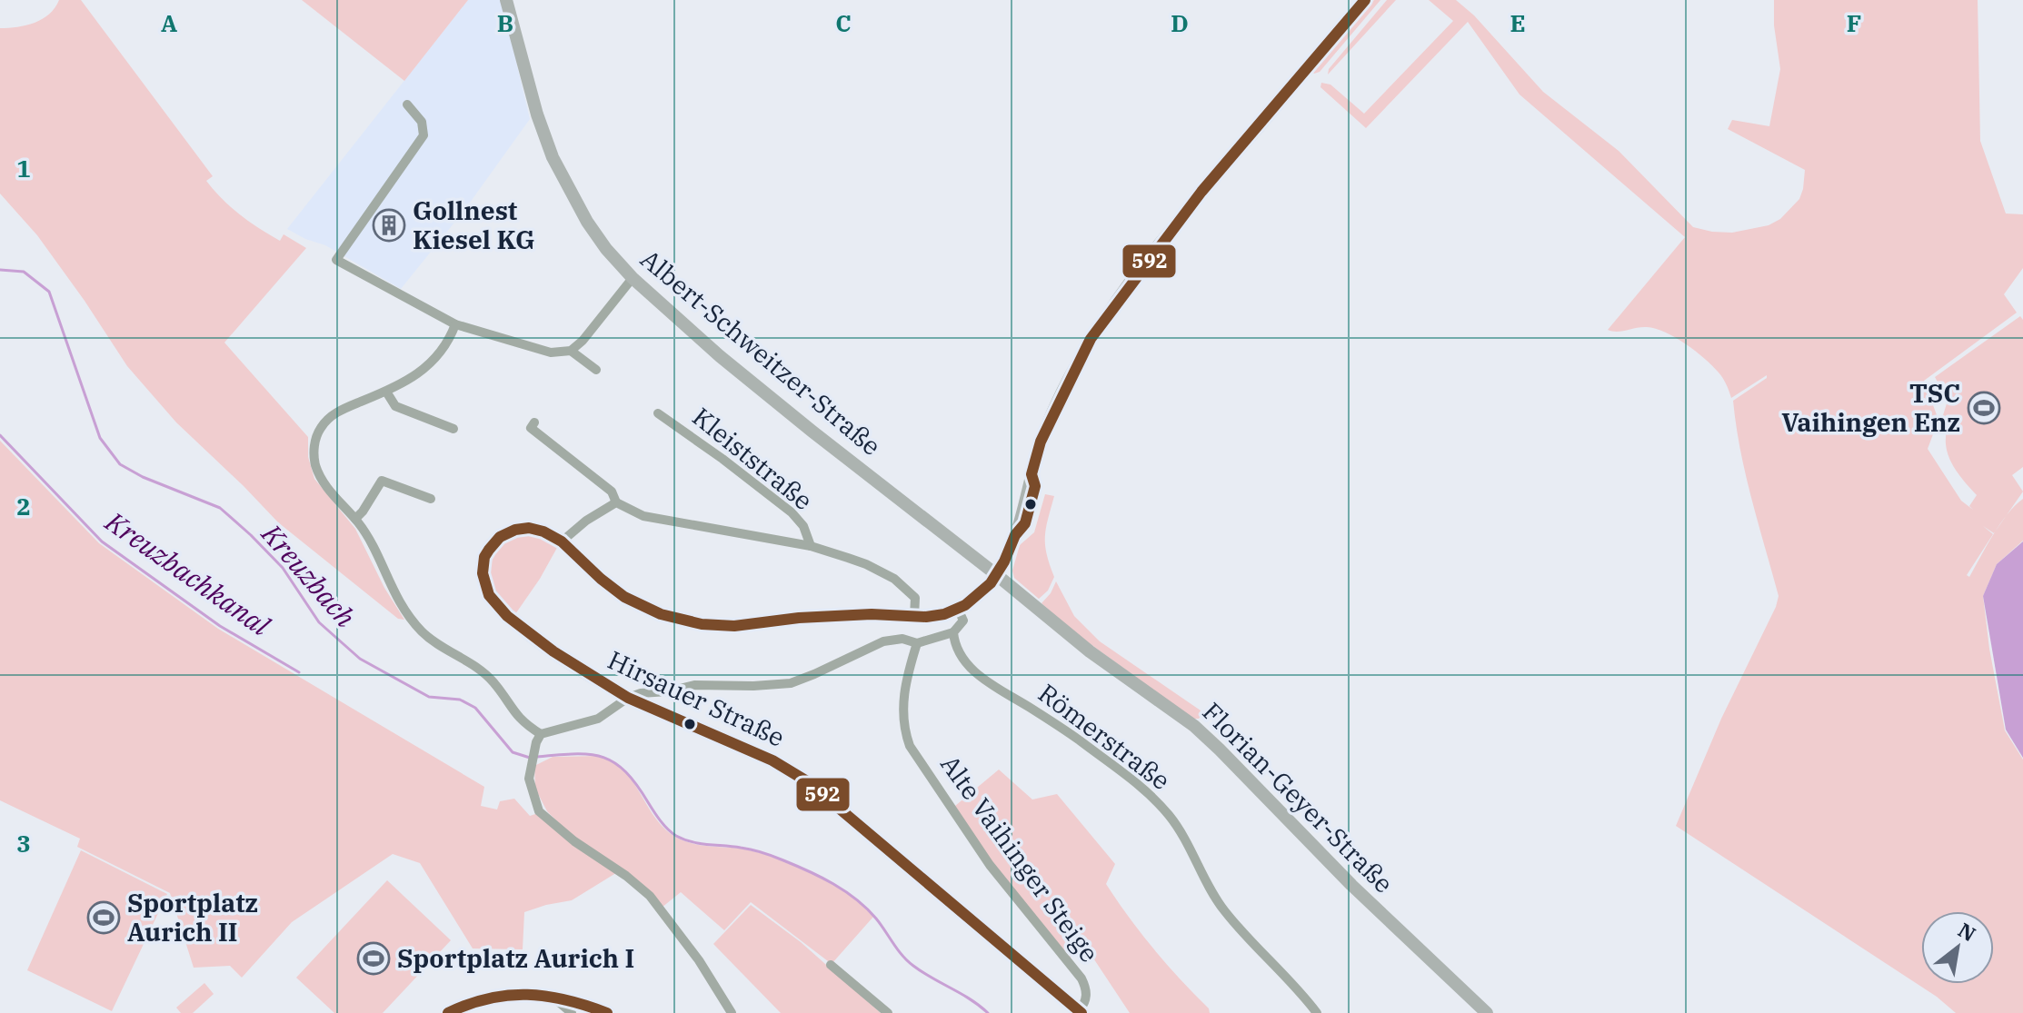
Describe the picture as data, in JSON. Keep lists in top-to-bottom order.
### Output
{
  "streets": {
    "main road": ["Albert-Schweitzer-Straße", "Hirsauer Straße", "Florian-Geyer-Straße"],
    "street": ["Kleiststraße", "Römerstraße", "Alte Vaihinger Steige"]
  },
  "crossings": [
    ["Albert-Schweitzer-Straße", "Hirsauer Straße"],
    ["Albert-Schweitzer-Straße", "Florian-Geyer-Straße"],
    ["Hirsauer Straße", "Florian-Geyer-Straße"],
    ["Hirsauer Straße", "Alte Vaihinger Steige"]
  ],
  "water": ["Kreuzbachkanal", "Kreuzbach"],
  "places": {
    "building": ["Gollnest Kiesel KG"],
    "sports": ["TSC Vaihingen Enz", "Sportplatz Aurich II", "Sportplatz Aurich I"]
  },
  "lines": ["transit line 592"],
  "north": "top right",
  "grid": {
    "columns": [
      "A",
      "B",
      "C",
      "D",
      "E",
      "F"
    ],
    "rows": ["1", "2", "3"]
  }
}
